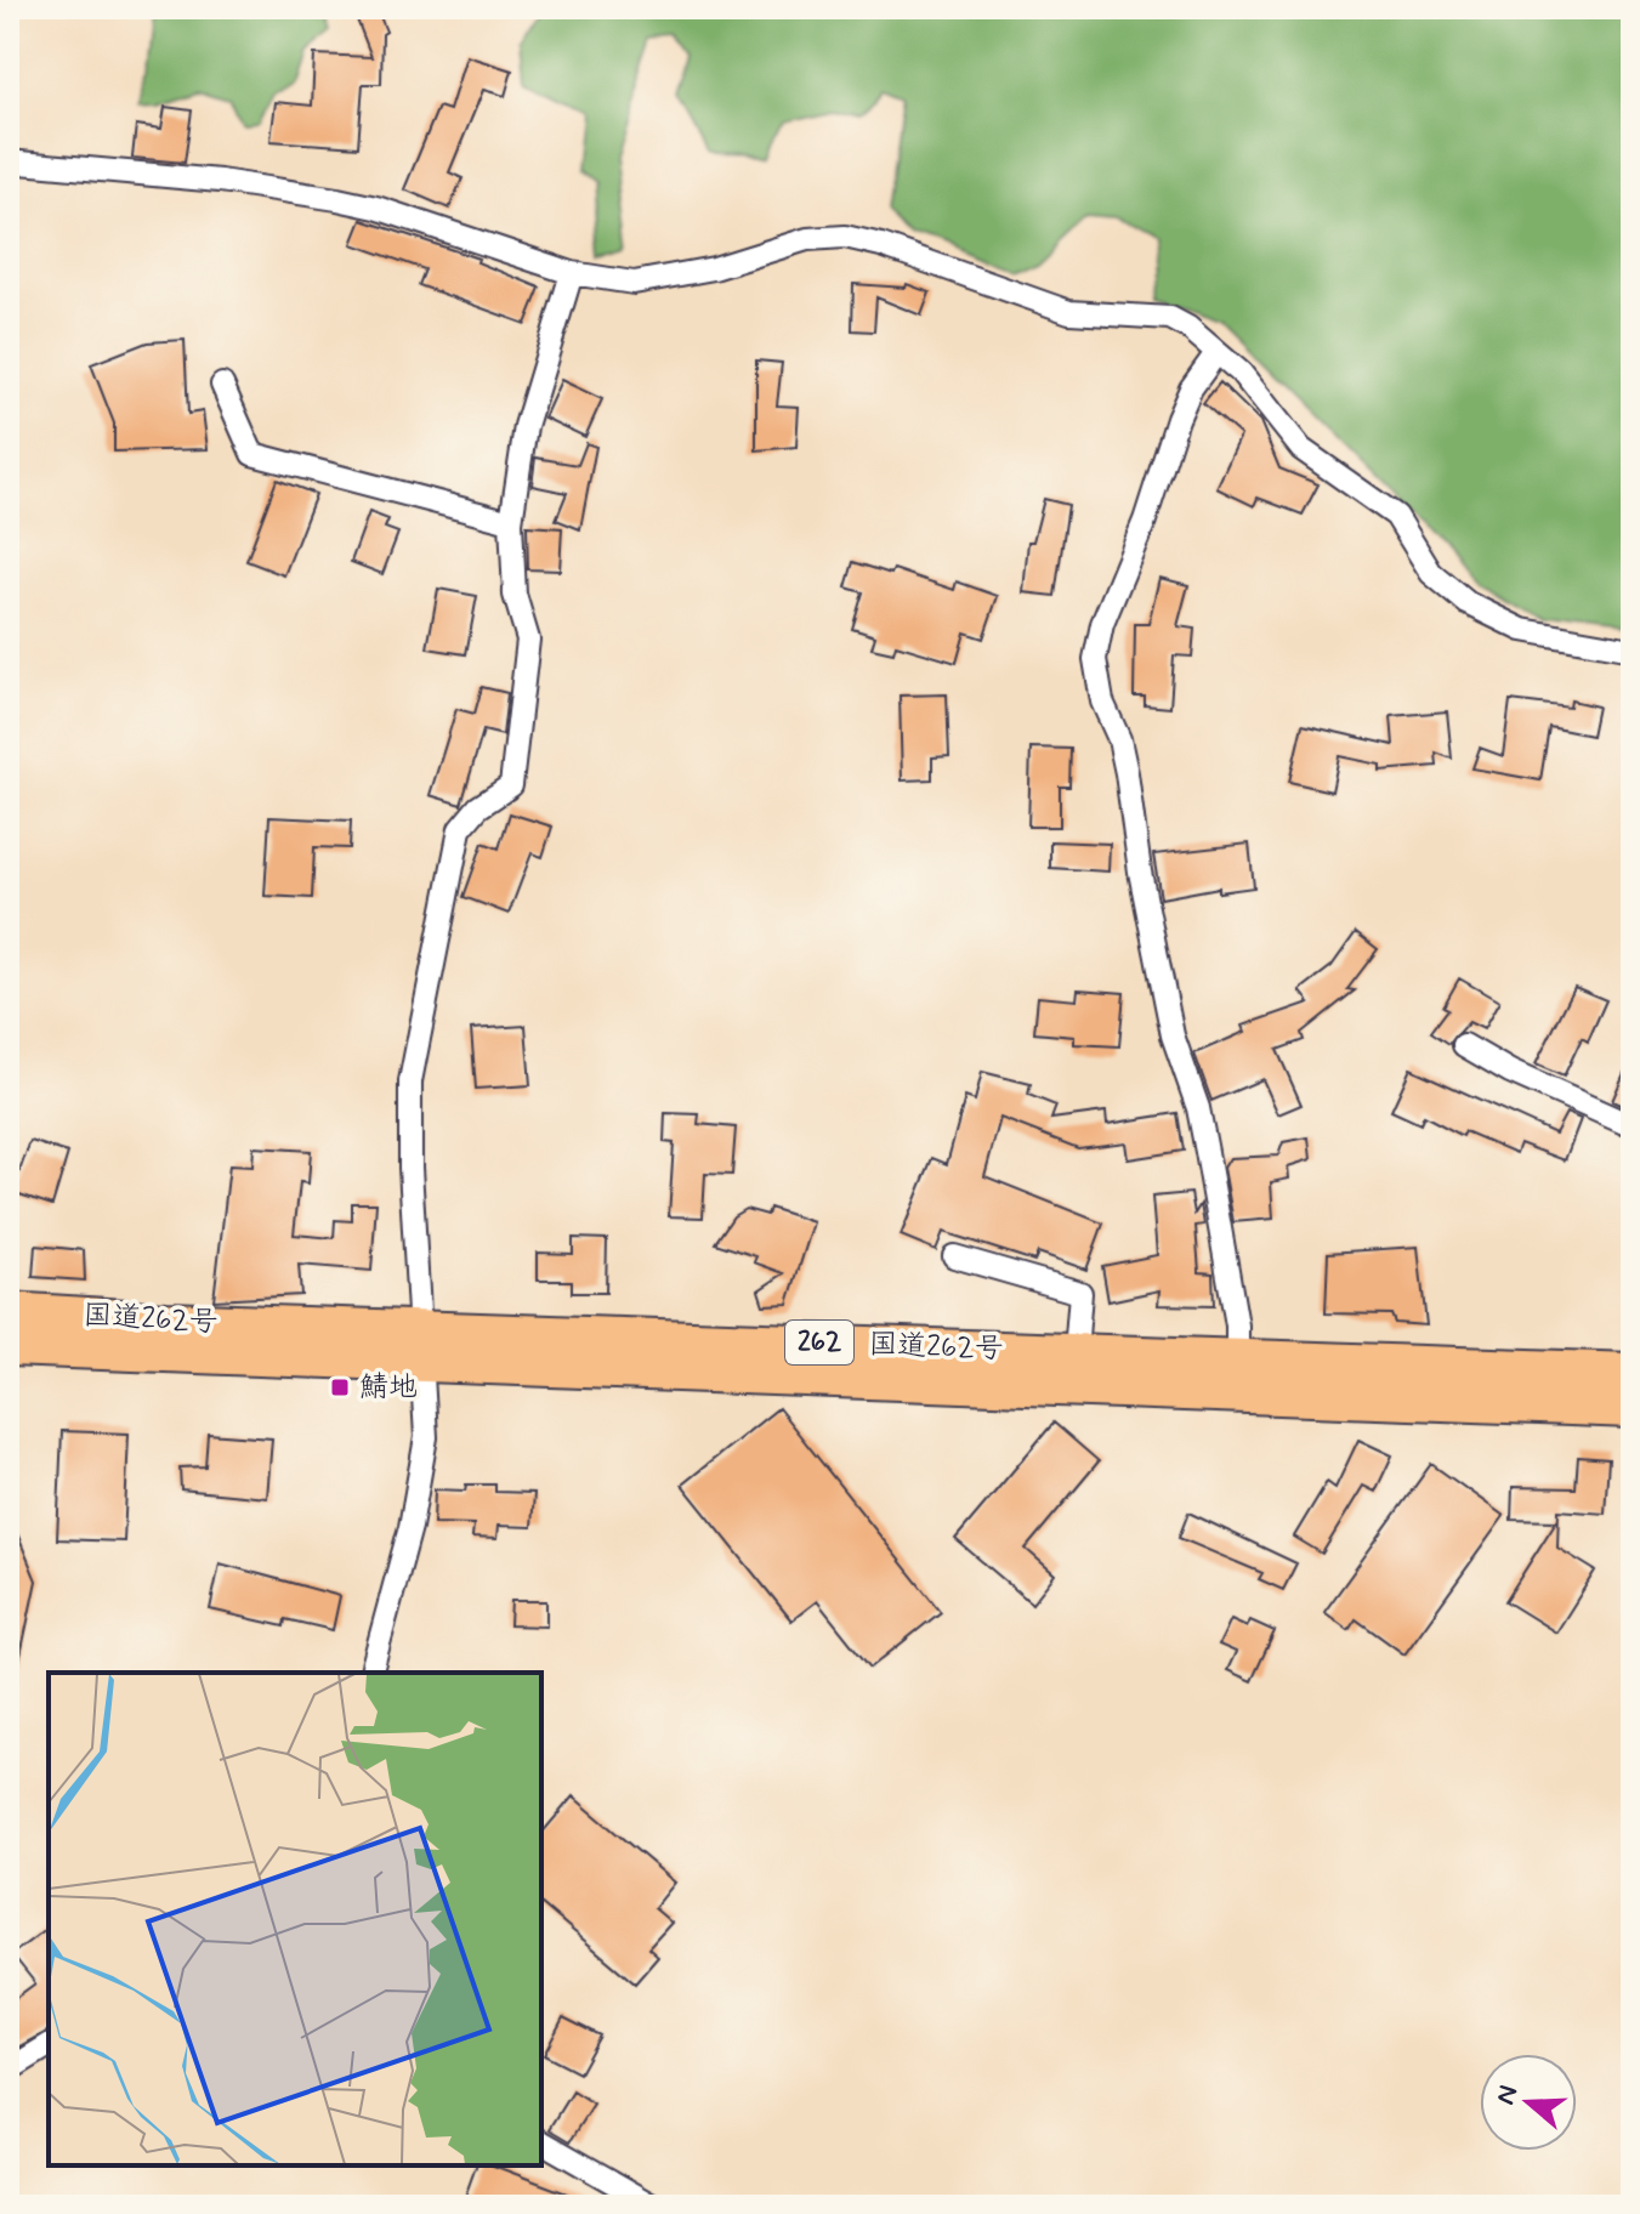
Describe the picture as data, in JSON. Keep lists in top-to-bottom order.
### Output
{
  "streets": {
    "highway": ["国道262号", "262"]
  },
  "places": {
    "transit": ["鯖地"]
  },
  "north": "left"
}
